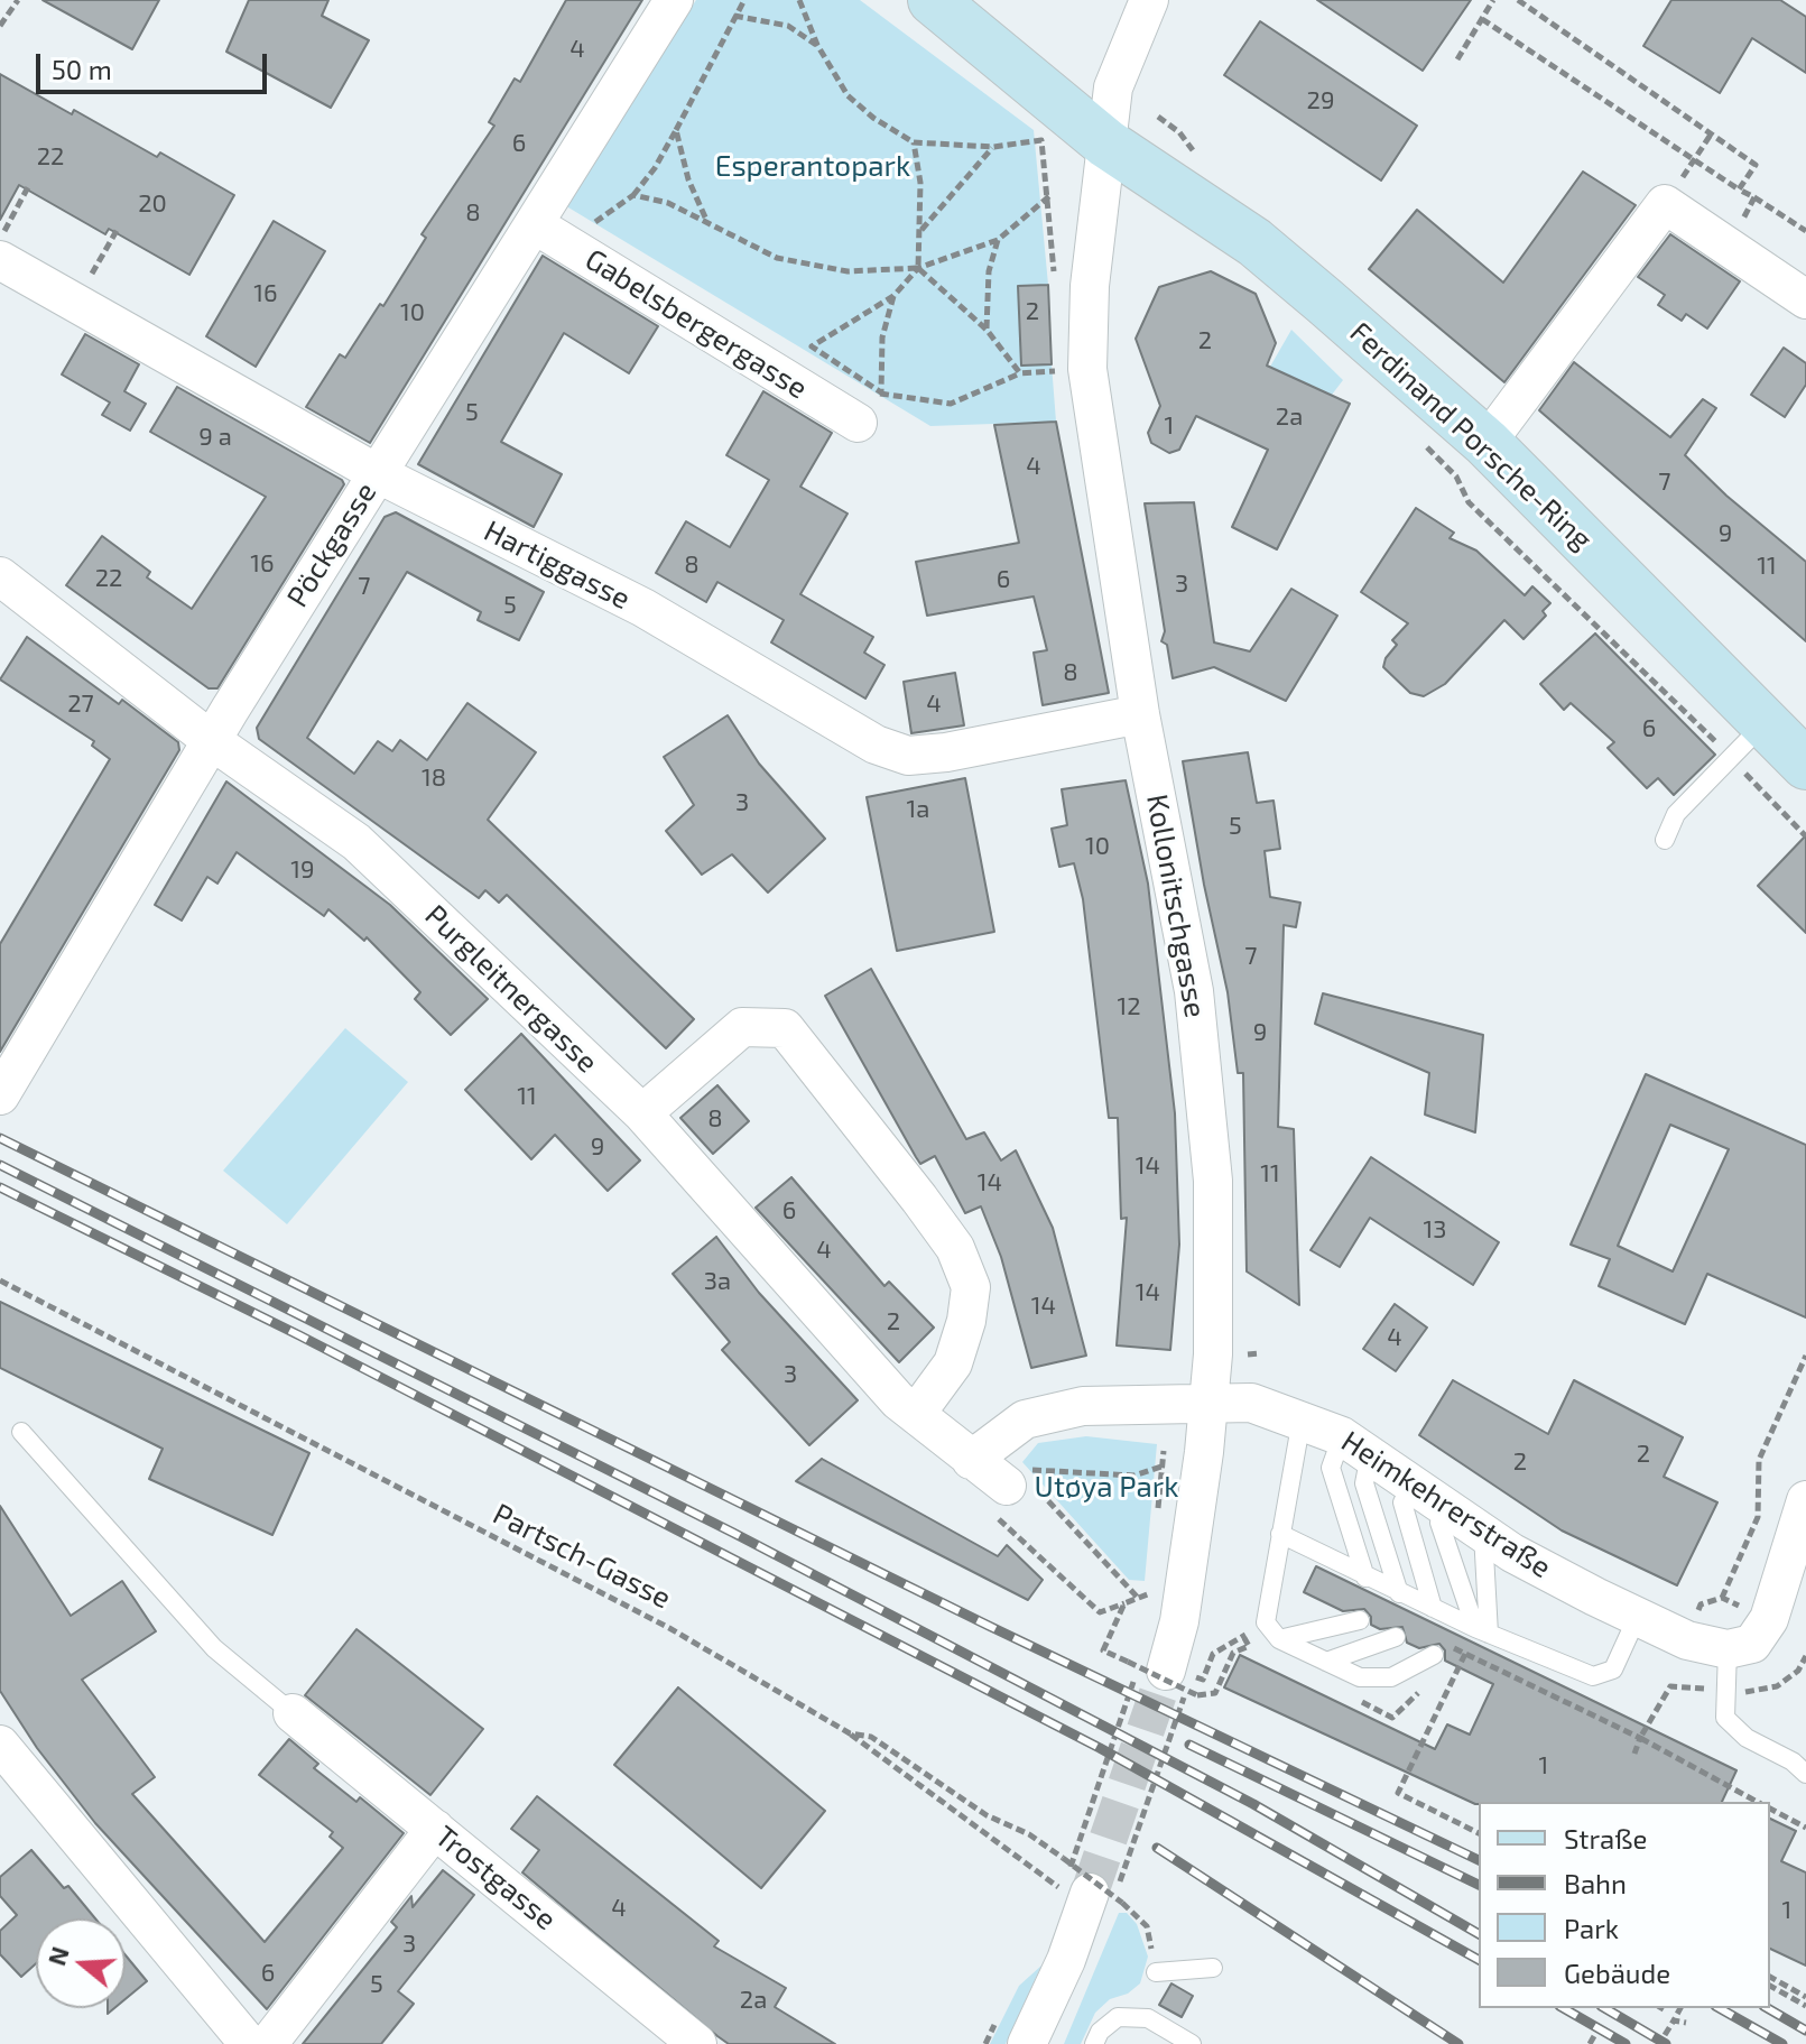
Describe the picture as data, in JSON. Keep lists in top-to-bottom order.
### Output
{
  "streets": {
    "street": [
      "Gabelsbergergasse",
      "Ferdinand Porsche-Ring",
      "Pöckgasse",
      "Hartiggasse",
      "Kollonitschgasse",
      "Purgleitnergasse",
      "Heimkehrerstraße",
      "Trostgasse"
    ],
    "path": ["Partsch-Gasse"]
  },
  "crossings": [
    ["Gabelsbergergasse", "Pöckgasse"],
    ["Ferdinand Porsche-Ring", "Kollonitschgasse"],
    ["Pöckgasse", "Hartiggasse"],
    ["Pöckgasse", "Purgleitnergasse"],
    ["Hartiggasse", "Kollonitschgasse"],
    ["Kollonitschgasse", "Heimkehrerstraße"]
  ],
  "parks": ["Esperantopark", "Utøya Park"],
  "house_numbers": [
    "4",
    "29",
    "6",
    "22",
    "20",
    "8",
    "16",
    "2",
    "10",
    "2",
    "5",
    "2a",
    "1",
    "9 a",
    "4",
    "7",
    "9",
    "16",
    "8",
    "11",
    "22",
    "6",
    "3",
    "7",
    "5",
    "8",
    "27",
    "4",
    "6",
    "18",
    "3",
    "1a",
    "5",
    "10",
    "19",
    "7",
    "12",
    "9",
    "11",
    "8",
    "9",
    "14",
    "11",
    "14",
    "6",
    "13",
    "4",
    "3a",
    "14",
    "14",
    "2",
    "4",
    "3",
    "2",
    "2",
    "1",
    "4",
    "1",
    "3",
    "6",
    "5",
    "2a"
  ],
  "legend": [
    "Straße",
    "Bahn",
    "Park",
    "Gebäude"
  ],
  "scale_bar": "50 m",
  "north": "left"
}
